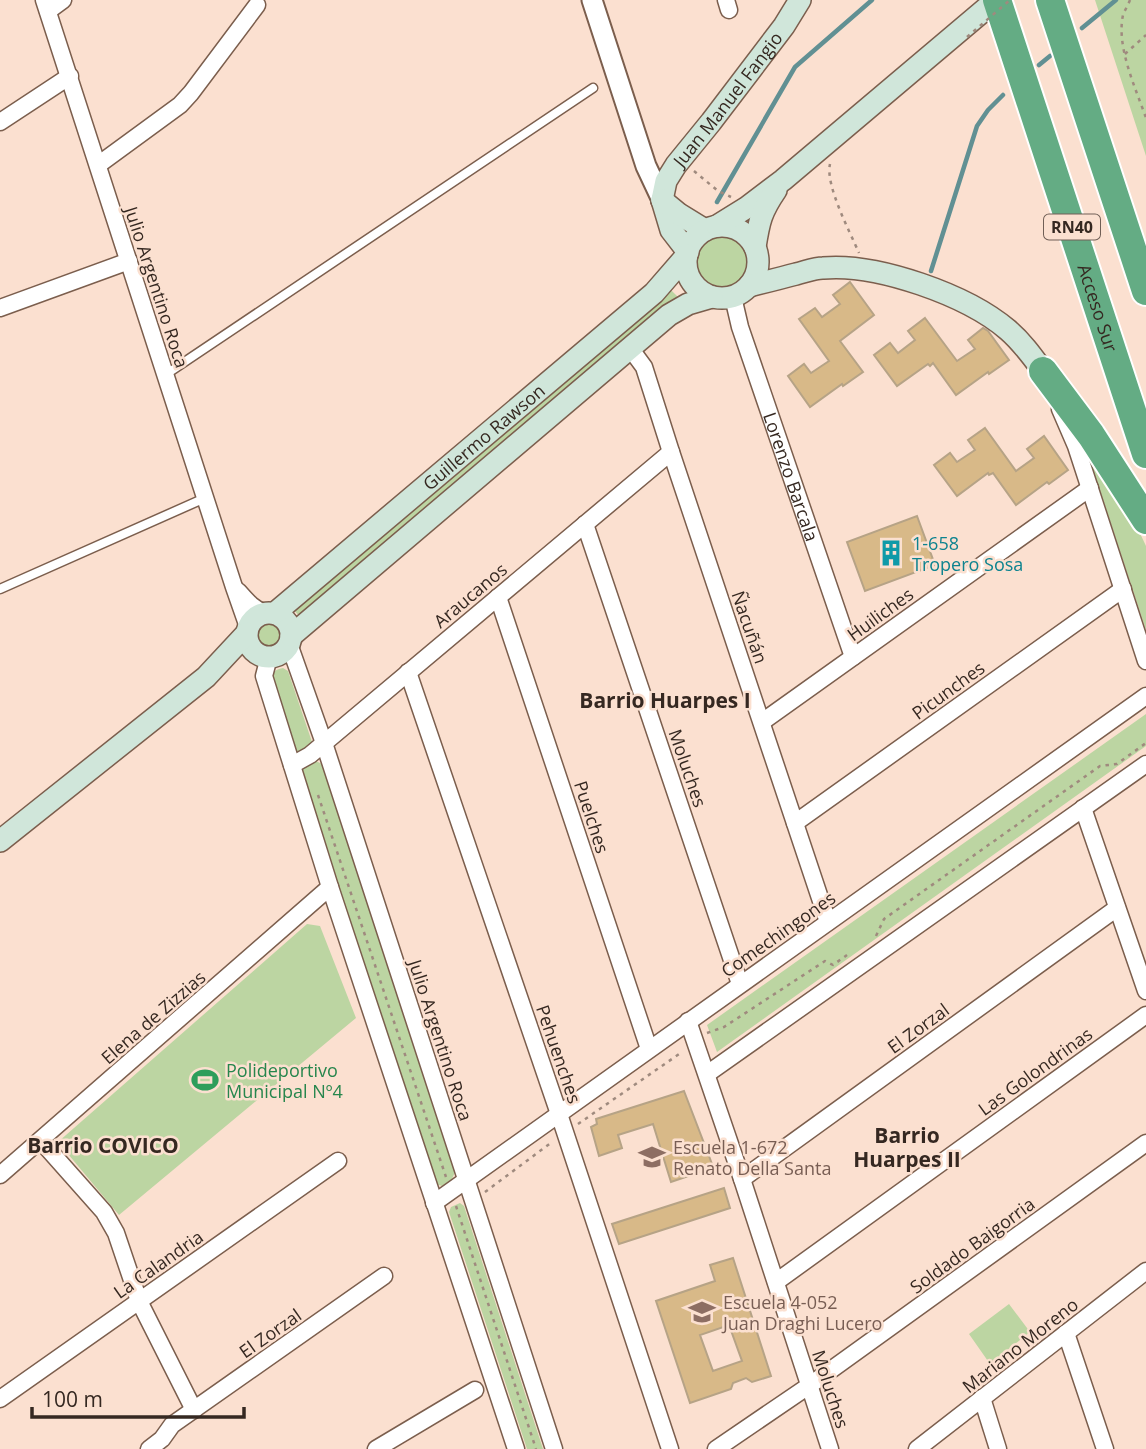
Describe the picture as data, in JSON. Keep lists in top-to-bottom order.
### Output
{
  "streets": {
    "highway": ["RN40", "Acceso Sur"],
    "main road": ["Juan Manuel Fangio", "Guillermo Rawson"],
    "street": [
      "Julio Argentino Roca",
      "Lorenzo Barcala",
      "Araucanos",
      "Huiliches",
      "Ñacuñán",
      "Picunches",
      "Moluches",
      "Puelches",
      "Comechingones",
      "Elena de Zizzias",
      "El Zorzal",
      "Pehuenches",
      "Las Golondrinas",
      "Soldado Baigorria",
      "La Calandria",
      "Mariano Moreno"
    ]
  },
  "crossings": [
    ["Julio Argentino Roca", "Guillermo Rawson"],
    ["Julio Argentino Roca", "Araucanos"],
    ["Julio Argentino Roca", "Comechingones"],
    ["Julio Argentino Roca", "Elena de Zizzias"],
    ["Guillermo Rawson", "Lorenzo Barcala"],
    ["Guillermo Rawson", "Ñacuñán"],
    ["Lorenzo Barcala", "Huiliches"],
    ["Araucanos", "Ñacuñán"],
    ["Araucanos", "Moluches"],
    ["Araucanos", "Puelches"],
    ["Araucanos", "Pehuenches"],
    ["Huiliches", "Ñacuñán"],
    ["Ñacuñán", "Picunches"],
    ["Ñacuñán", "Comechingones"],
    ["Moluches", "Comechingones"],
    ["Moluches", "El Zorzal"],
    ["Moluches", "Las Golondrinas"],
    ["Moluches", "Soldado Baigorria"],
    ["Puelches", "Comechingones"],
    ["Comechingones", "Pehuenches"]
  ],
  "districts": ["Barrio Huarpes I", "Barrio Huarpes II", "Barrio COVICO"],
  "places": {
    "building": ["1-658 Tropero Sosa"],
    "sports": ["Polideportivo Municipal Nº4"],
    "school or university": ["Escuela 1-672 Renato Della Santa", "Escuela 4-052 Juan Draghi Lucero"]
  },
  "scale_bar": "100 m"
}
